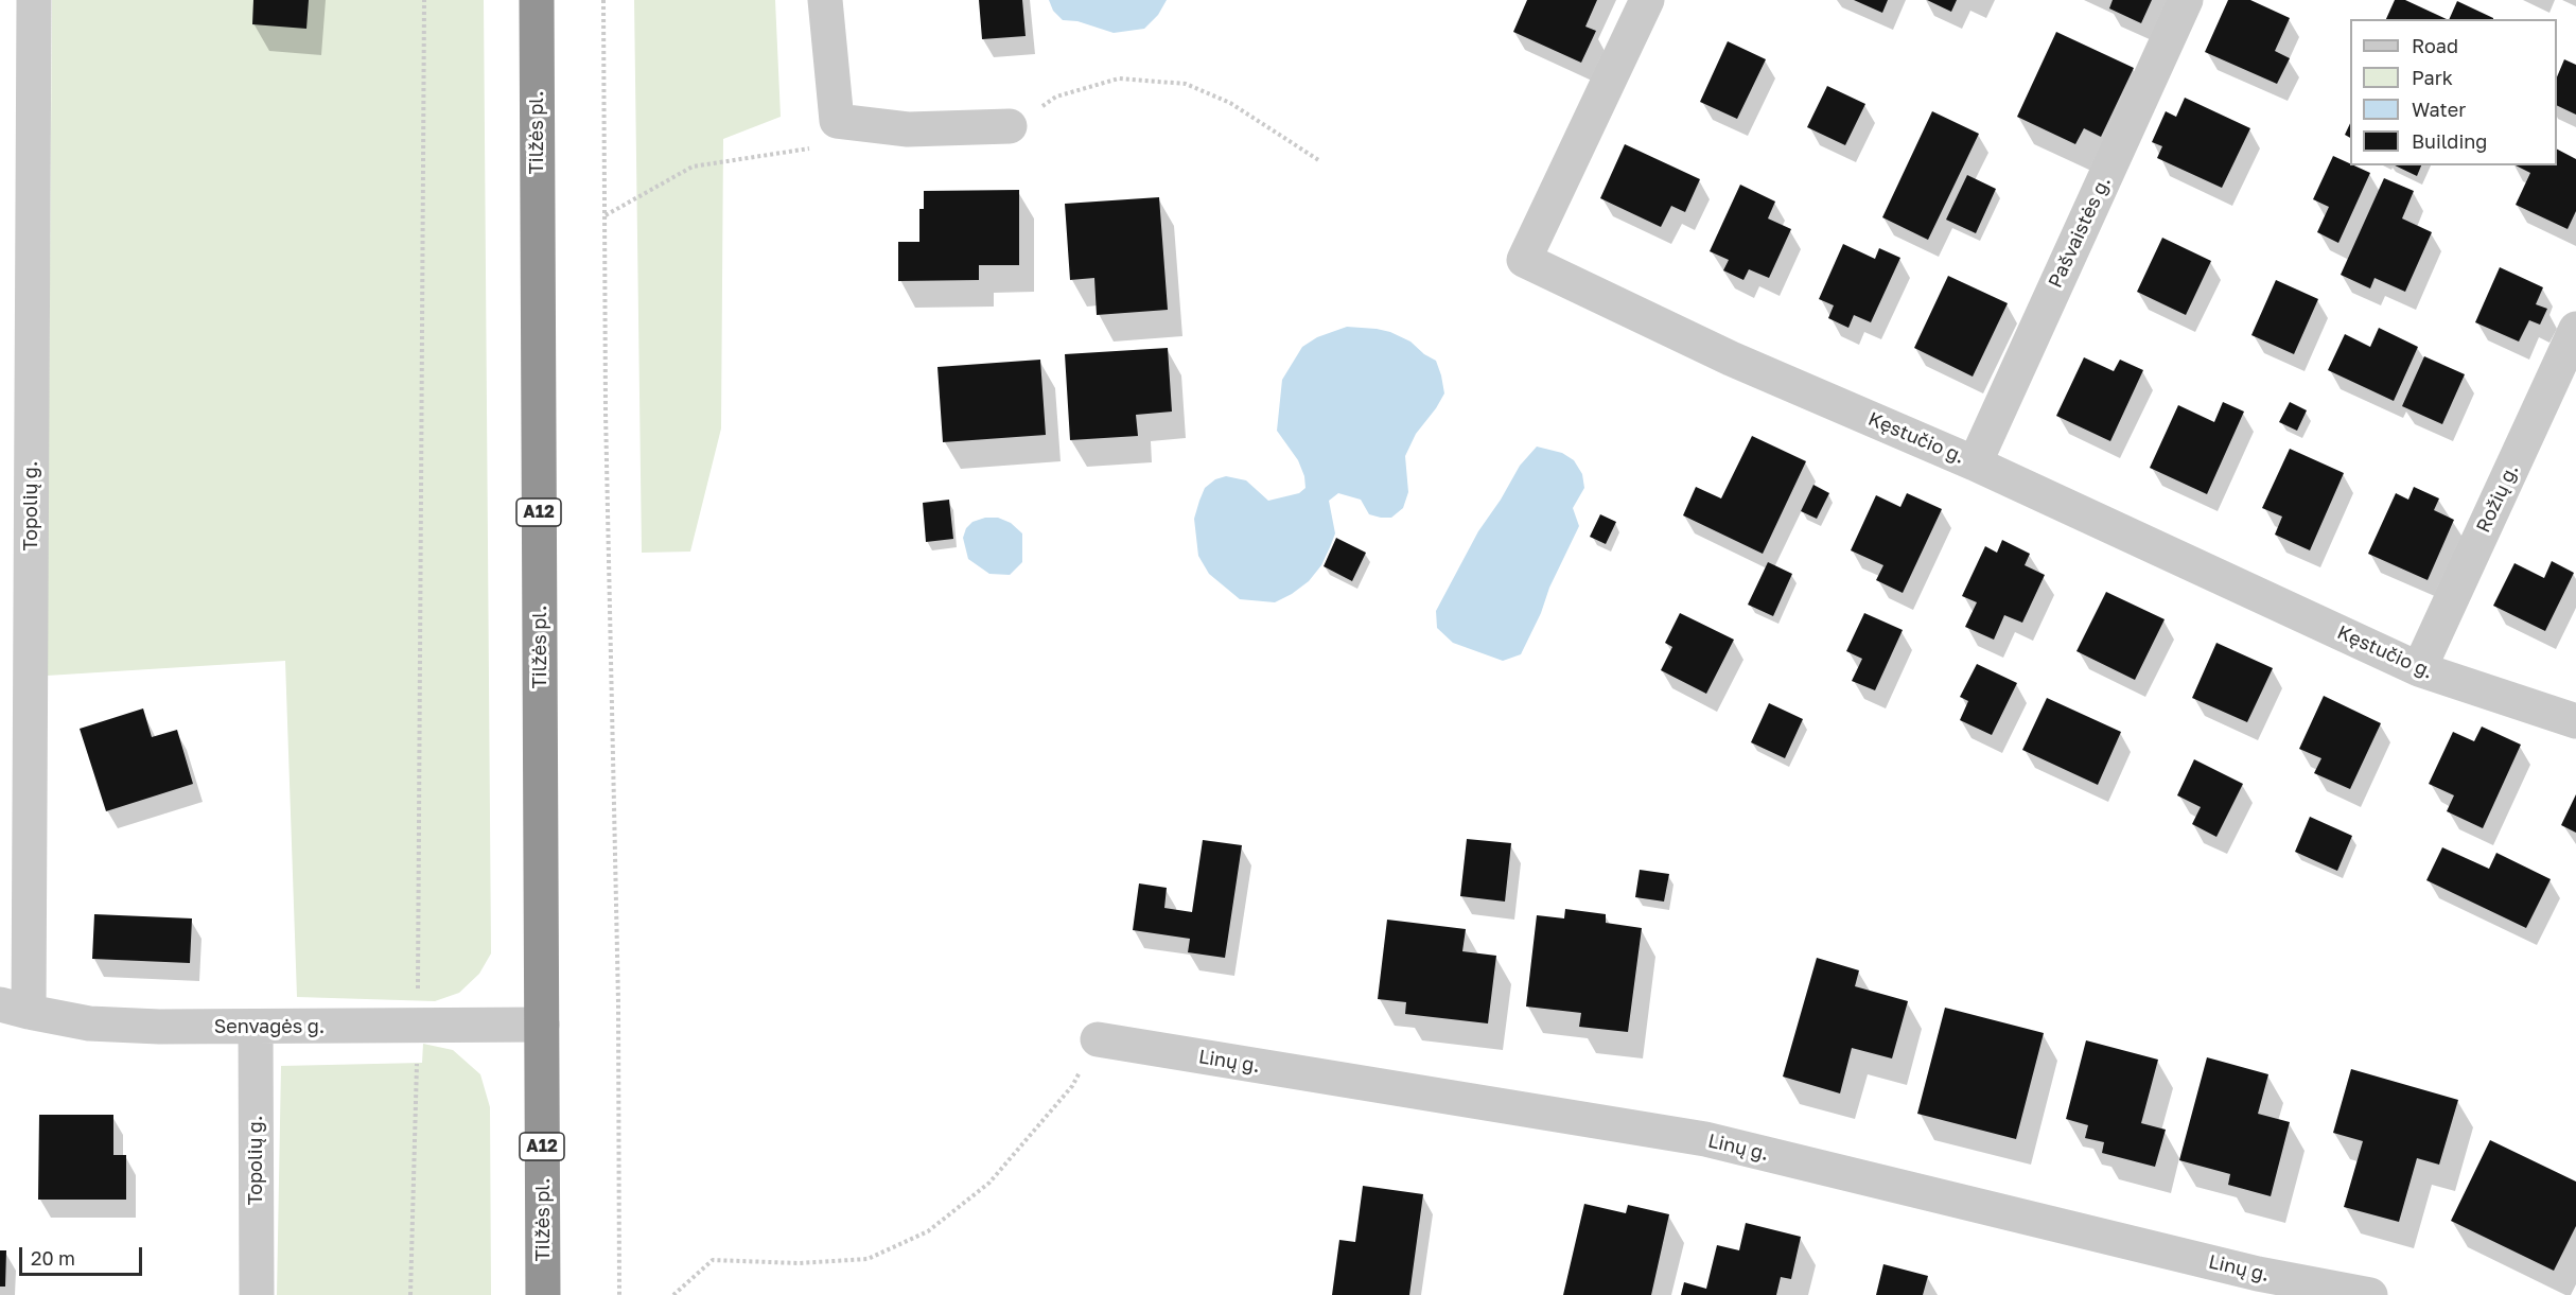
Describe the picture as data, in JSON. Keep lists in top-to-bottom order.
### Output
{
  "streets": {
    "highway": ["Tilžės pl.", "A12"],
    "street": [
      "Pašvaistės g.",
      "Kęstučio g.",
      "Rožių g.",
      "Topolių g.",
      "Senvagės g.",
      "Linų g."
    ]
  },
  "crossings": [
    ["Tilžės pl.", "Senvagės g."],
    ["Pašvaistės g.", "Kęstučio g."],
    ["Kęstučio g.", "Rožių g."],
    ["Topolių g.", "Senvagės g."]
  ],
  "legend": [
    "Road",
    "Park",
    "Water",
    "Building"
  ],
  "scale_bar": "20 m"
}
